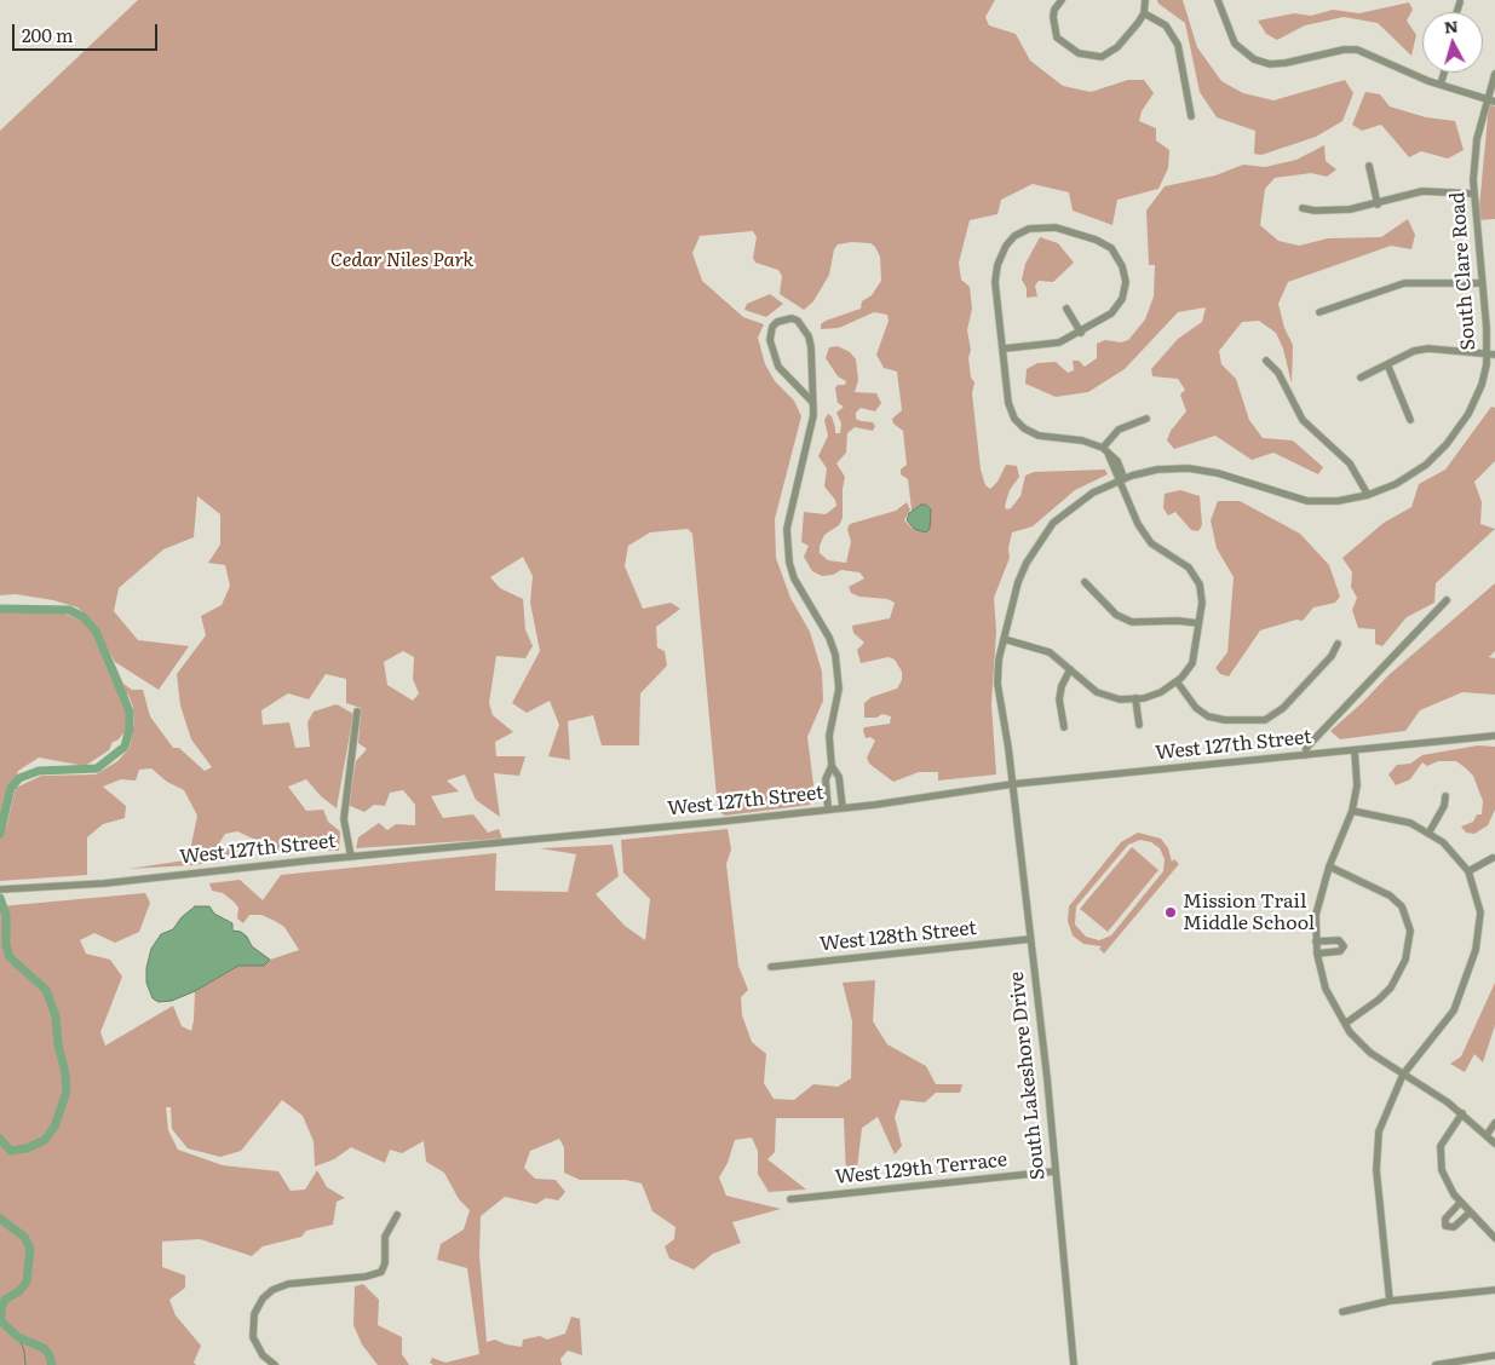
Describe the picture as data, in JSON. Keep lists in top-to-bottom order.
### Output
{
  "streets": {
    "street": [
      "South Clare Road",
      "West 127th Street",
      "West 128th Street",
      "South Lakeshore Drive",
      "West 129th Terrace"
    ]
  },
  "crossings": [
    ["South Clare Road", "West 127th Street"],
    ["South Clare Road", "South Lakeshore Drive"],
    ["West 127th Street", "South Lakeshore Drive"],
    ["West 128th Street", "South Lakeshore Drive"],
    ["South Lakeshore Drive", "West 129th Terrace"]
  ],
  "parks": ["Cedar Niles Park"],
  "places": ["Mission Trail Middle School"],
  "scale_bar": "200 m",
  "north": "top"
}
